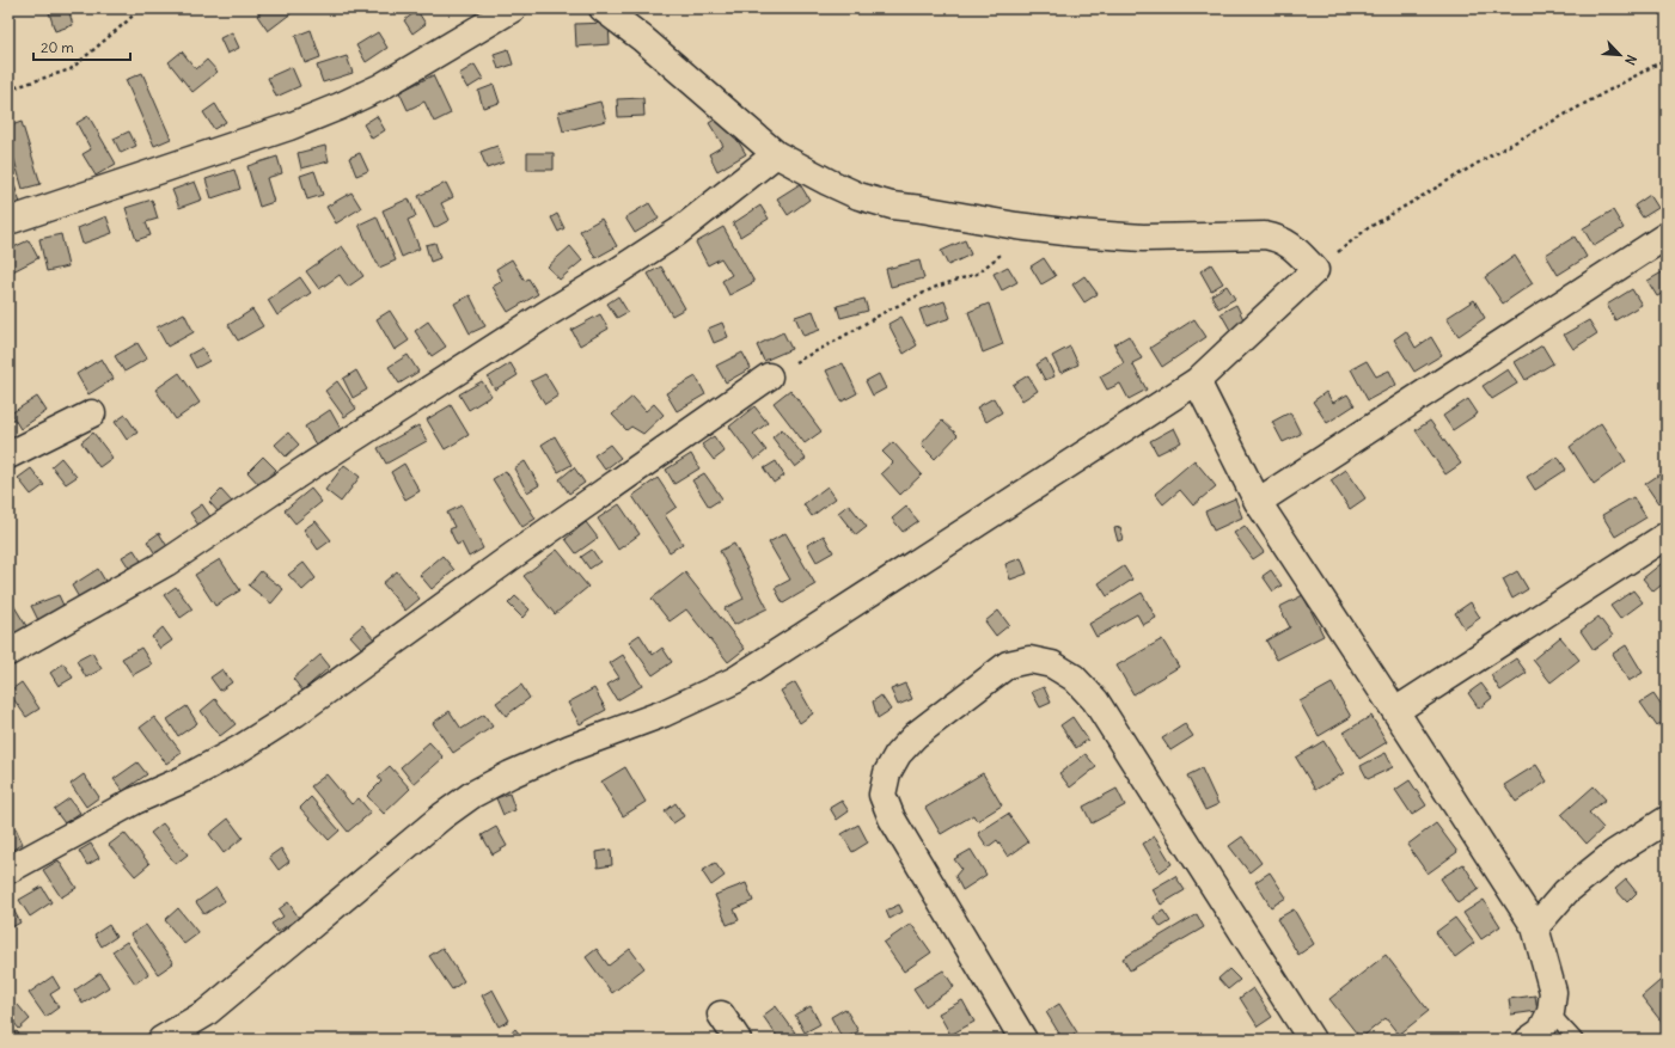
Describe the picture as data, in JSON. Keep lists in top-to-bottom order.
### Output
{
  "scale_bar": "20 m",
  "north": "bottom right"
}
